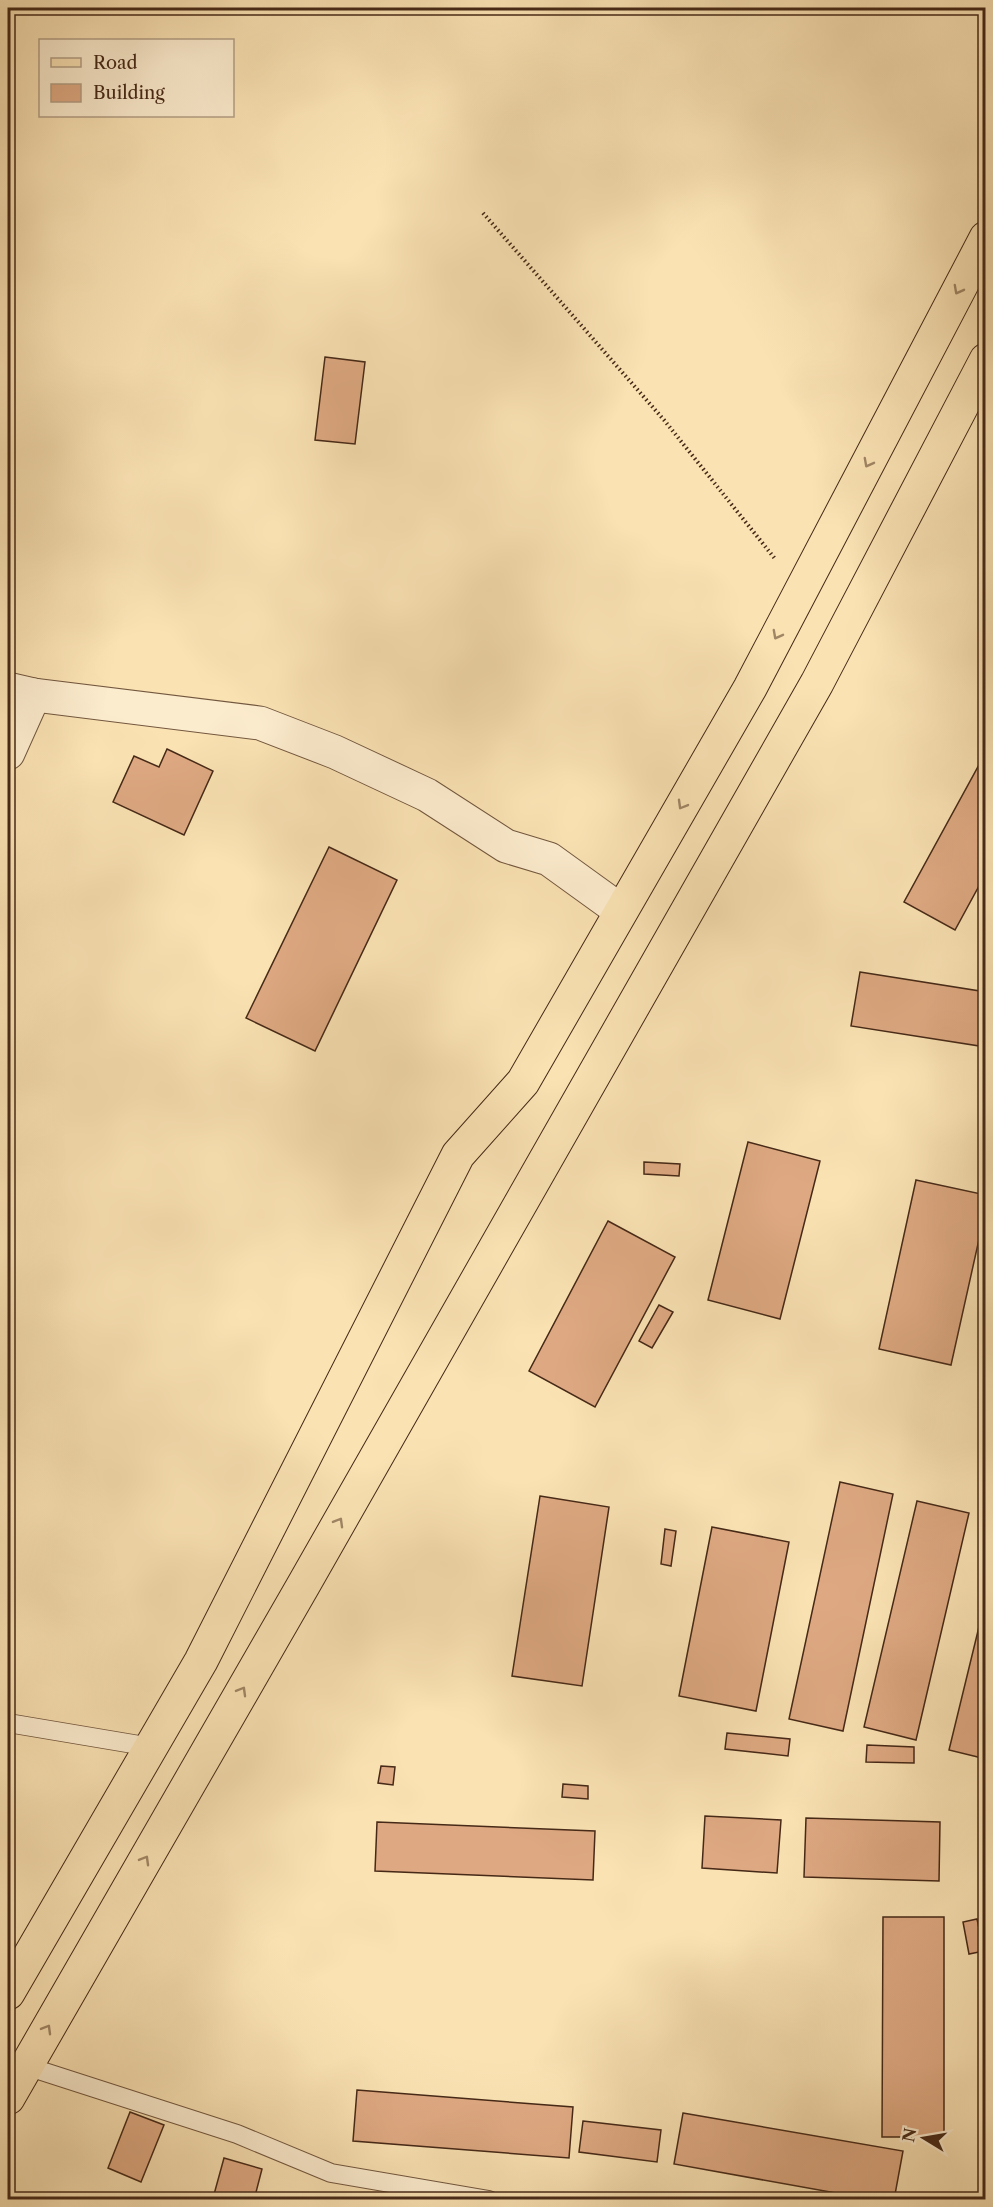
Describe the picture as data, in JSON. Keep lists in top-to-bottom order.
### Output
{
  "legend": ["Road", "Building"],
  "north": "left"
}
